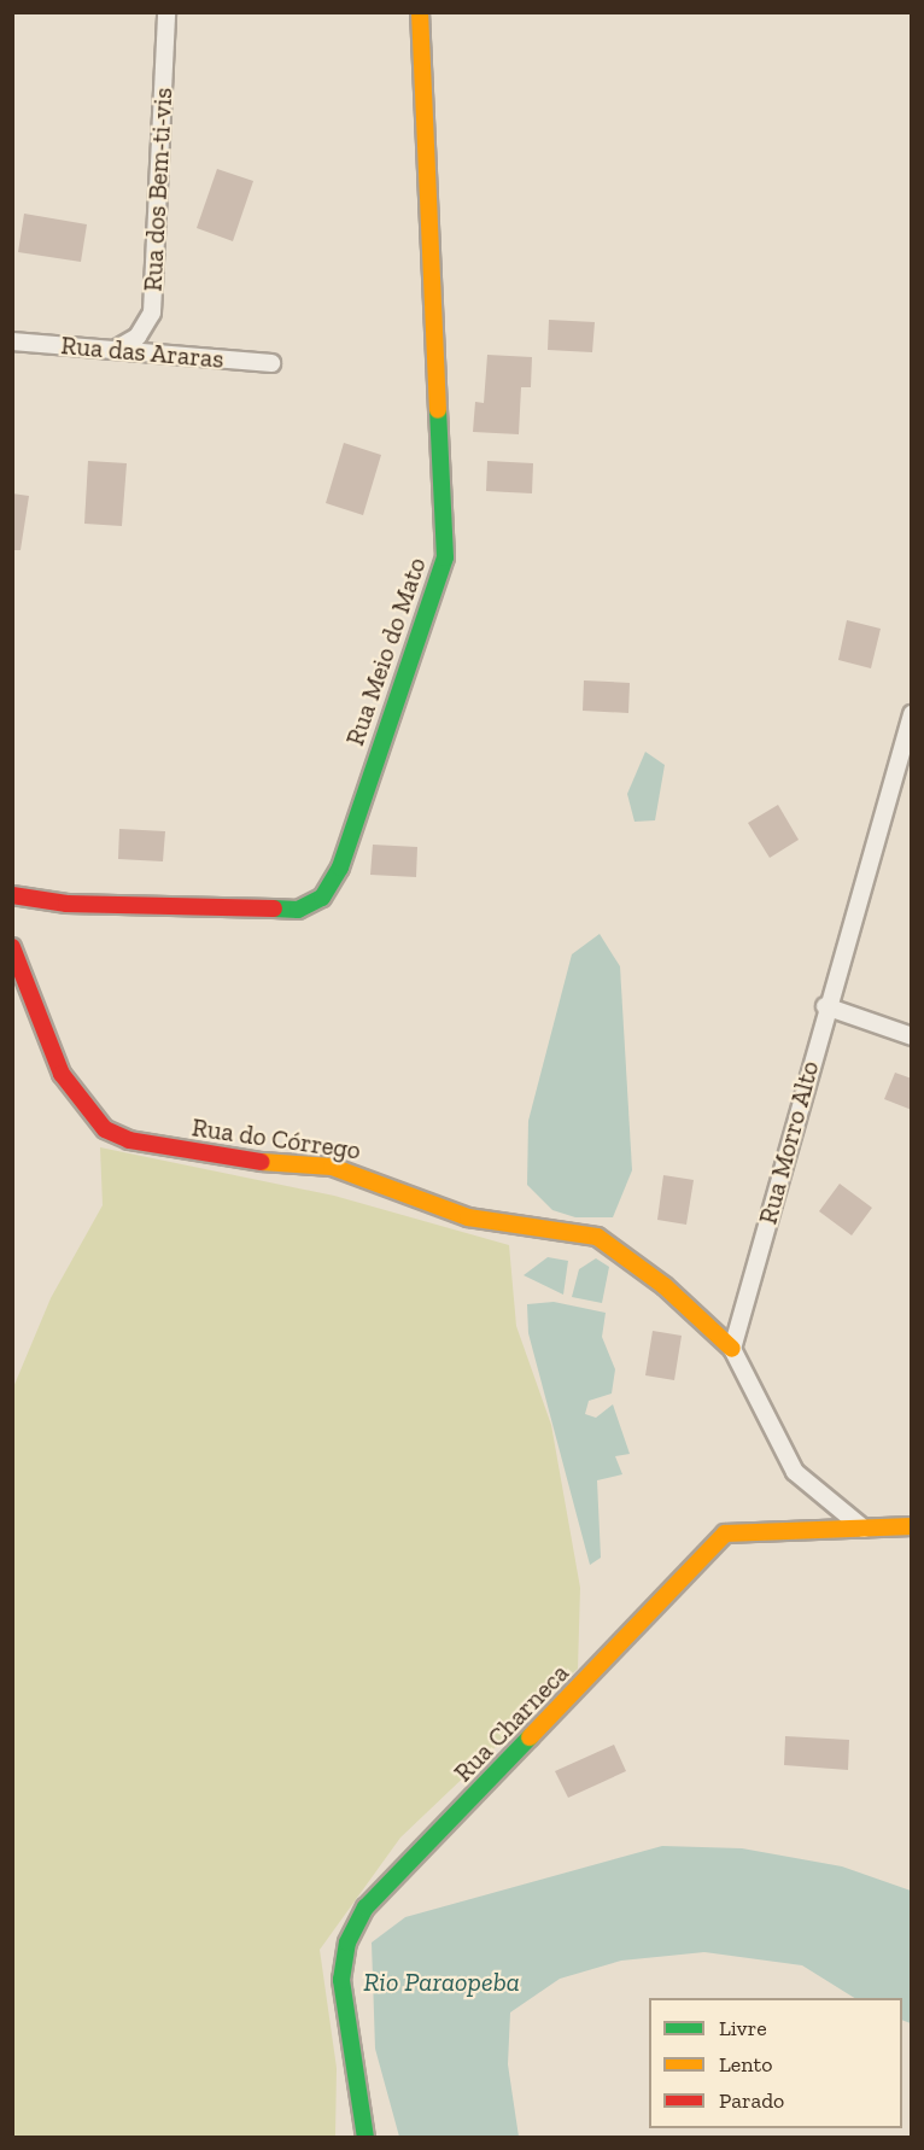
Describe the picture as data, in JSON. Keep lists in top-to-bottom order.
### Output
{
  "streets": {
    "street": [
      "Rua dos Bem-ti-vis",
      "Rua das Araras",
      "Rua Meio do Mato",
      "Rua do Córrego",
      "Rua Morro Alto",
      "Rua Charneca"
    ]
  },
  "crossings": [
    ["Rua dos Bem-ti-vis", "Rua das Araras"],
    ["Rua do Córrego", "Rua Morro Alto"]
  ],
  "water": ["Rio Paraopeba"],
  "legend": ["Livre", "Lento", "Parado"]
}
